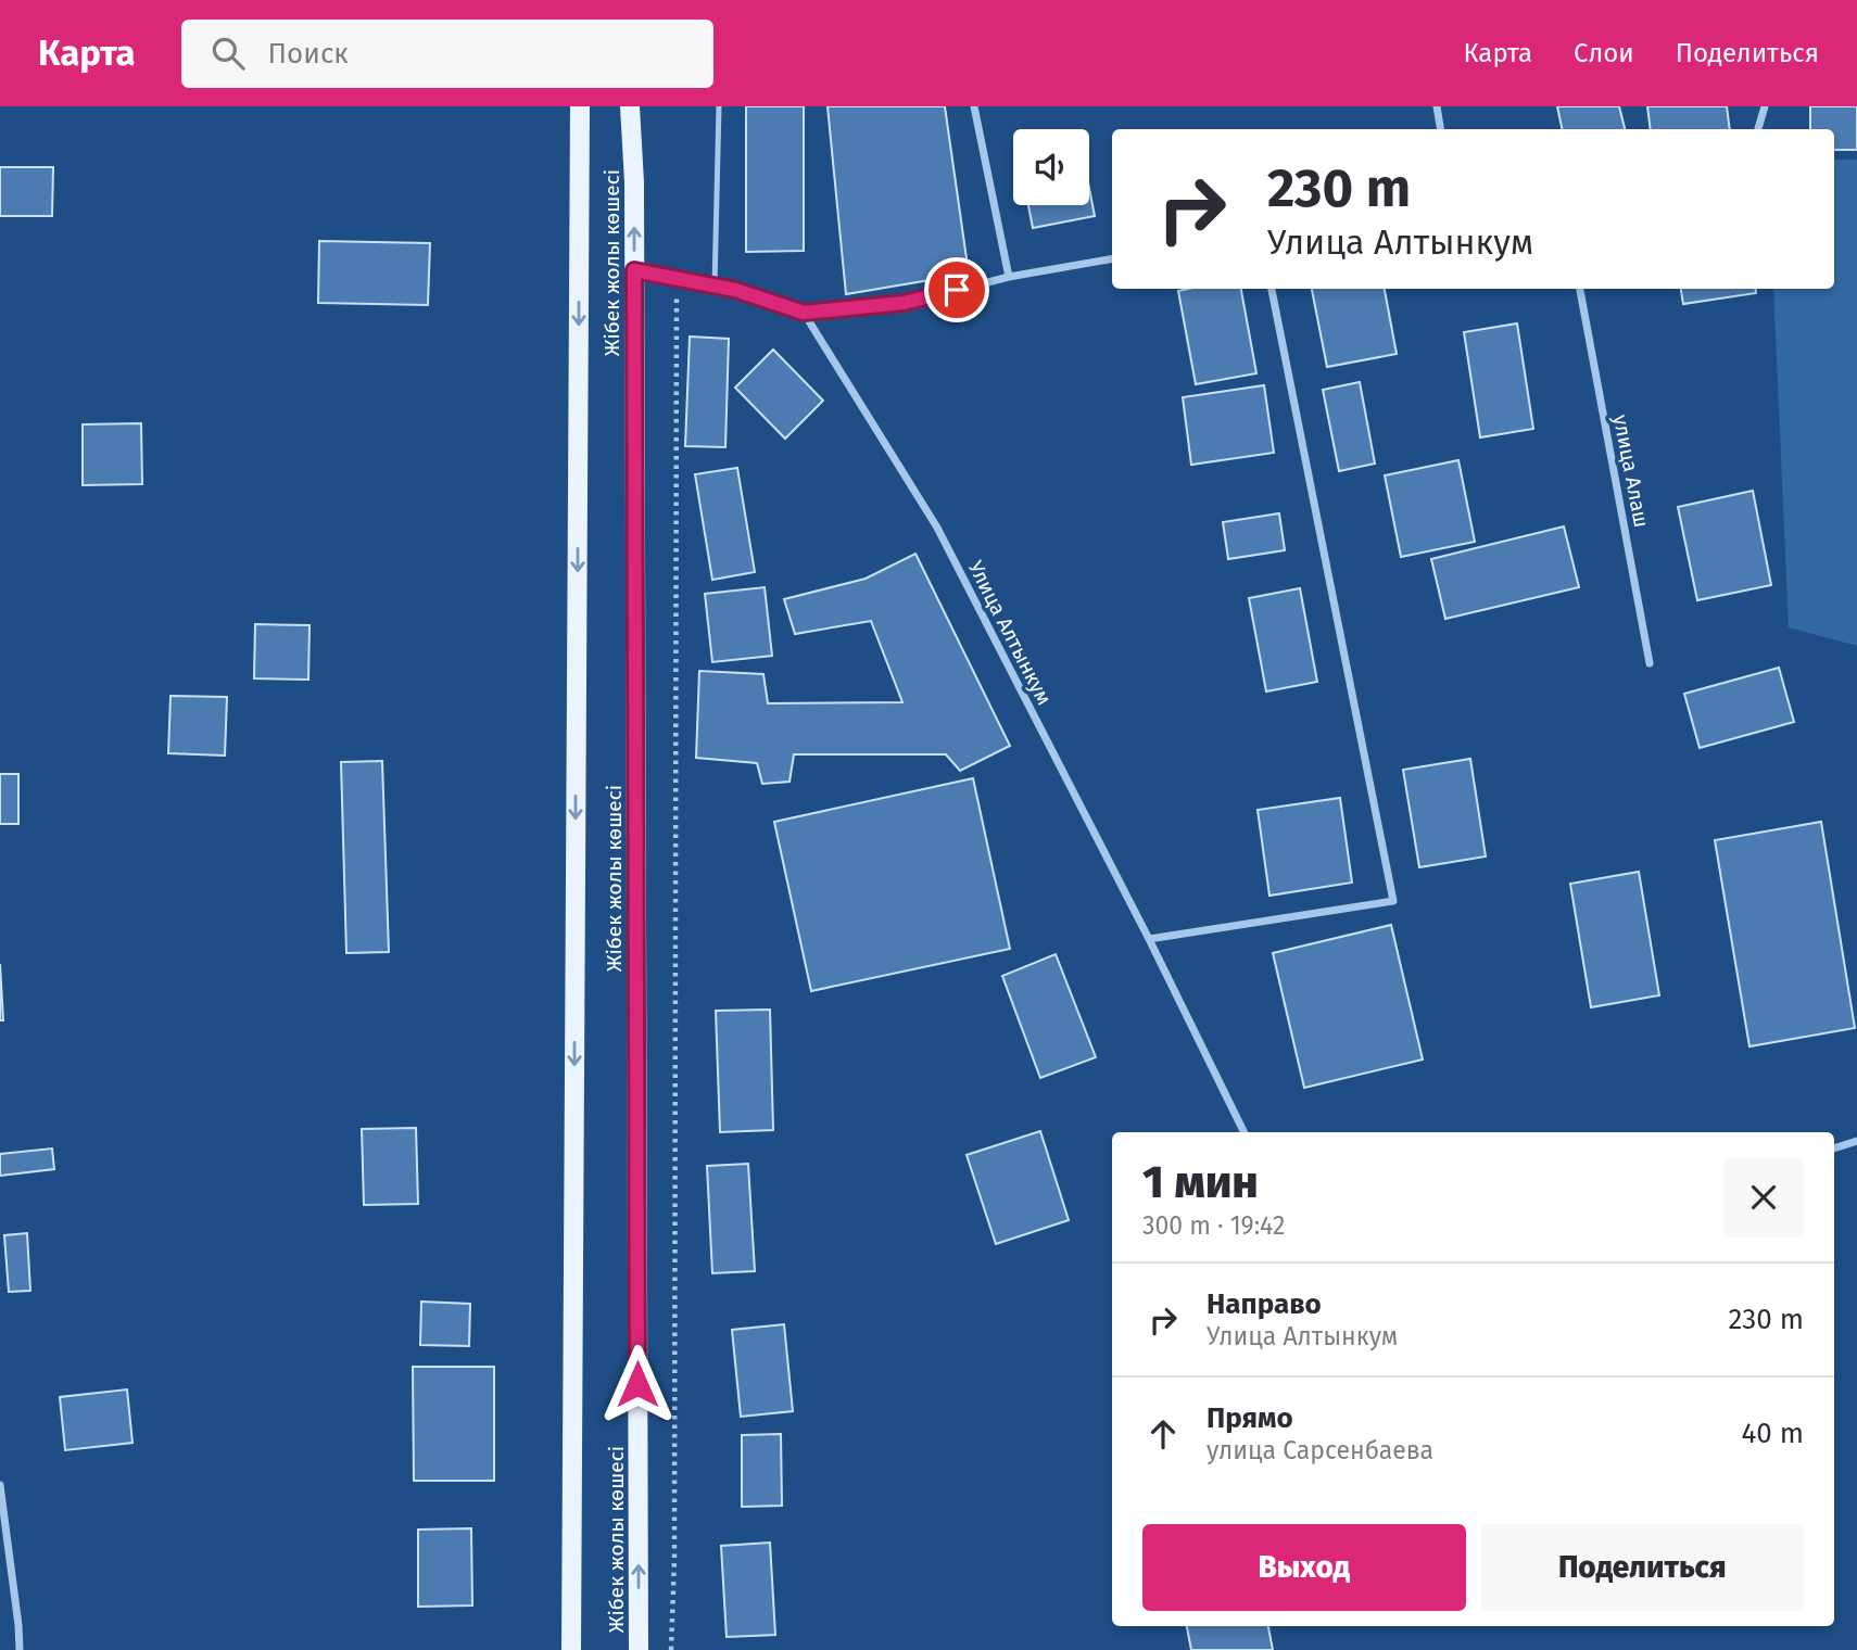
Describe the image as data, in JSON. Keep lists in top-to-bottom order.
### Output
{
  "streets": {
    "main road": ["Жібек жолы көшесі"],
    "street": ["улица Алаш", "Улица Алтынкум"]
  },
  "page": {
    "header": "Карта",
    "search": "Поиск",
    "nav": ["Карта", "Слои", "Поделиться"],
    "turn": ["230 m", "Улица Алтынкум"],
    "heading": ["1 мин", "300 m · 19:42"],
    "list": [
      {
        "name": "Направо",
        "note": "Улица Алтынкум",
        "value": "230 m"
      },
      {
        "name": "Прямо",
        "note": "улица Сарсенбаева",
        "value": "40 m"
      }
    ],
    "buttons": ["Выход", "Поделиться"]
  }
}
